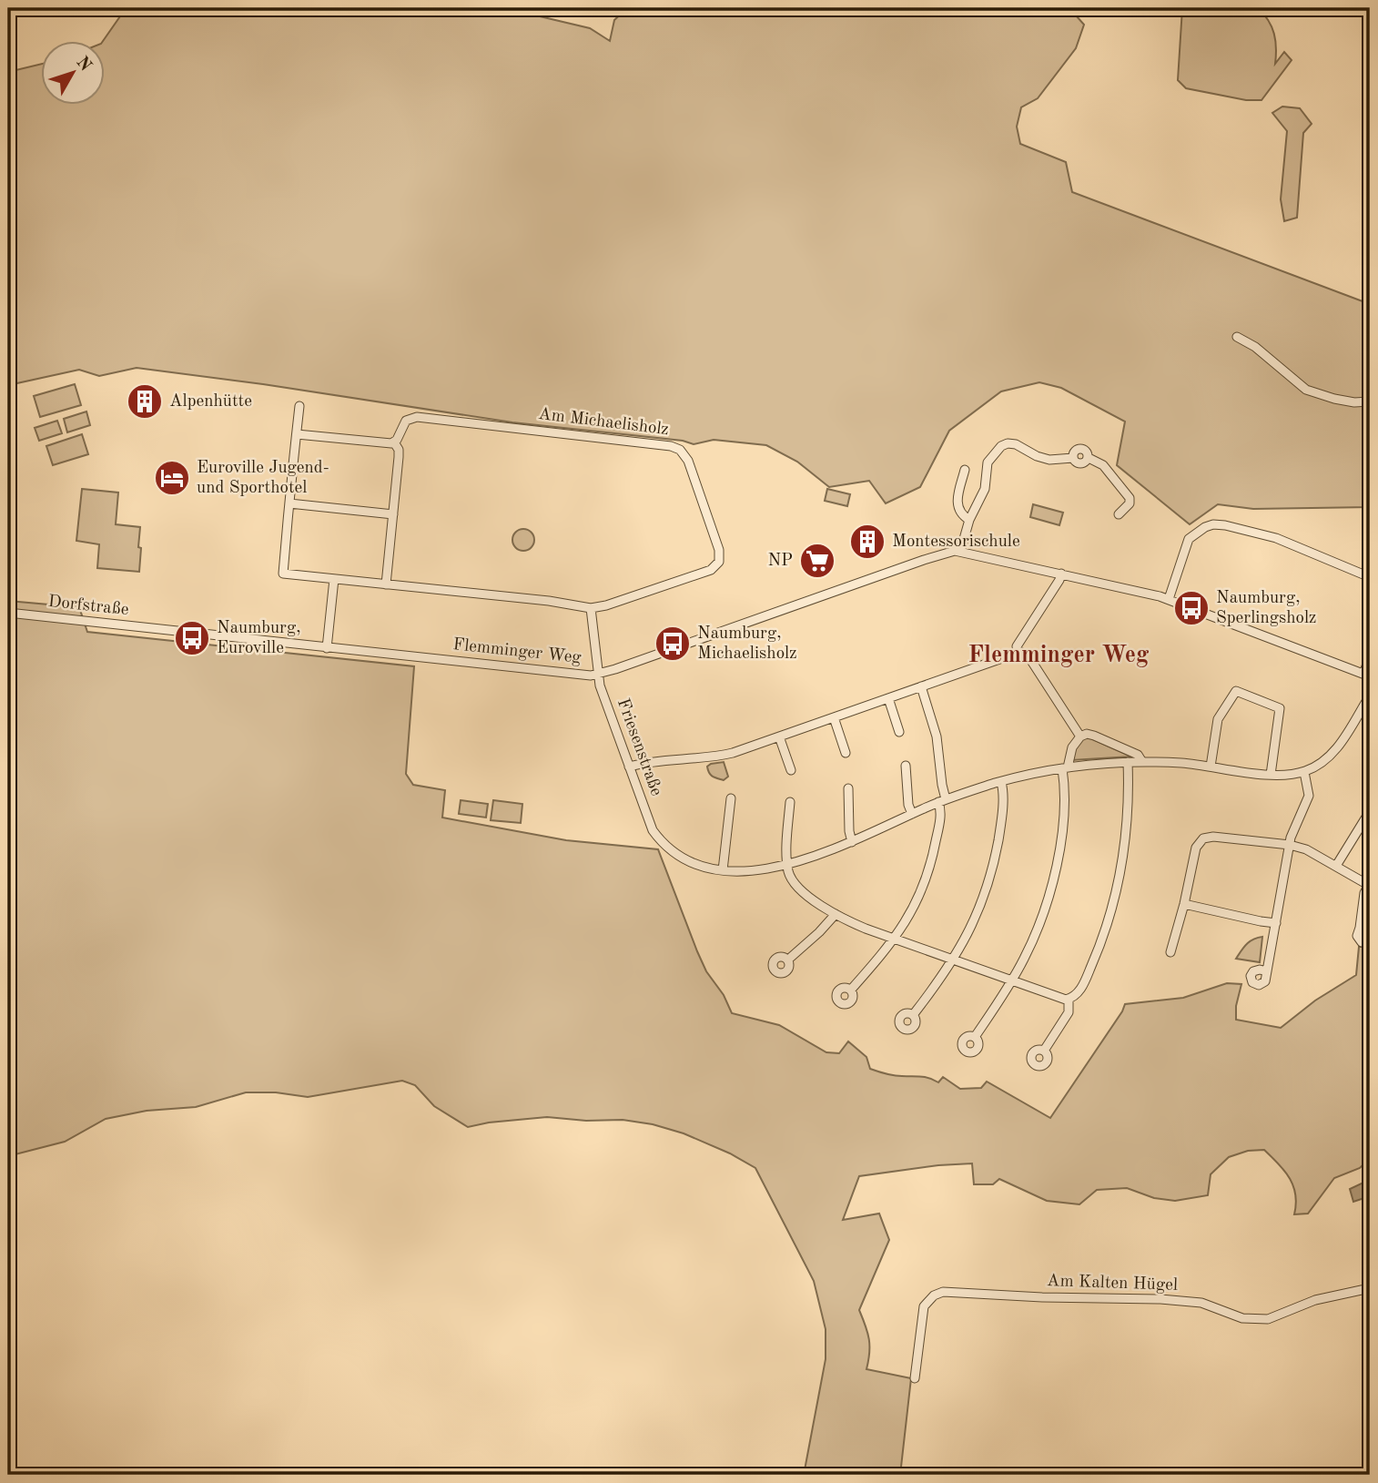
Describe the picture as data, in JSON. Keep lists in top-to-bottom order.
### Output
{
  "streets": {
    "street": [
      "Am Michaelisholz",
      "Dorfstraße",
      "Flemminger Weg",
      "Friesenstraße",
      "Am Kalten Hügel"
    ]
  },
  "crossings": [
    ["Dorfstraße", "Flemminger Weg"],
    ["Flemminger Weg", "Friesenstraße"]
  ],
  "districts": ["Flemminger Weg"],
  "places": {
    "building": ["Alpenhütte", "Montessorischule"],
    "hotel": ["Euroville Jugend- und Sporthotel"],
    "supermarket": ["NP"],
    "bus stop": ["Naumburg, Sperlingsholz", "Naumburg, Euroville", "Naumburg, Michaelisholz"]
  },
  "north": "top right"
}
